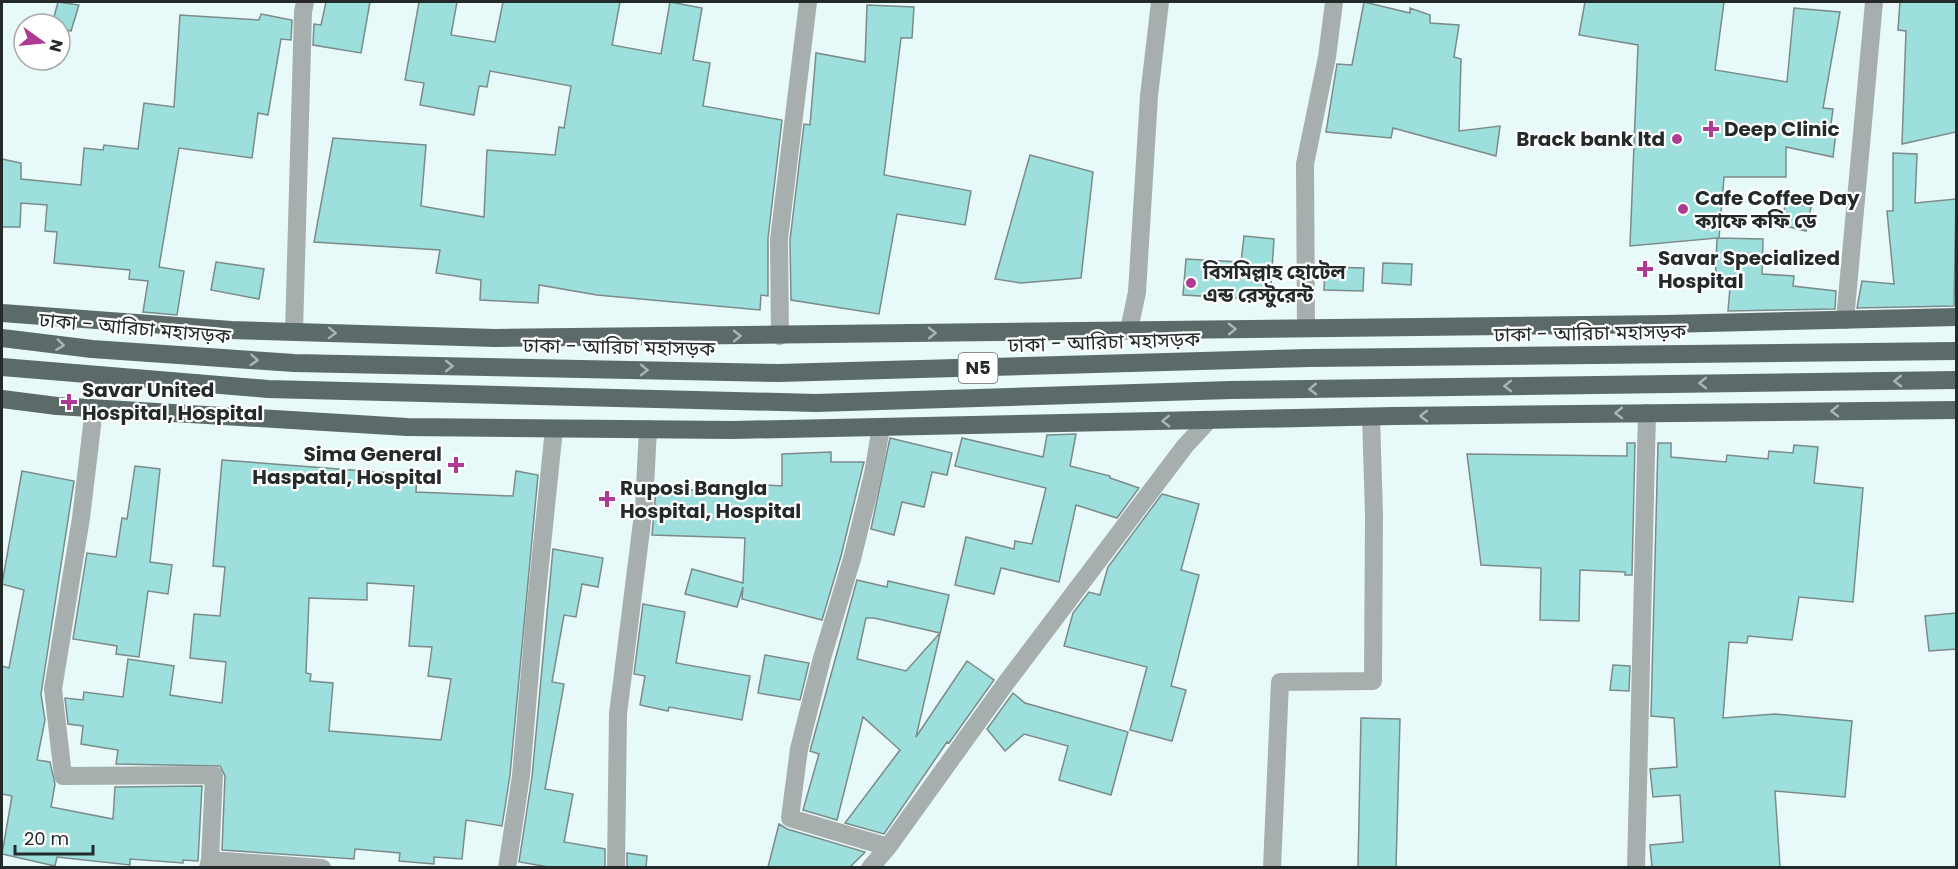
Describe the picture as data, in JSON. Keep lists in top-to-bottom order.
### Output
{
  "streets": {
    "highway": ["ঢাকা - আরিচা মহাসড়ক", "N5"]
  },
  "places": {
    "health": [
      "Deep Clinic",
      "Savar Specialized Hospital",
      "Savar United Hospital, Hospital",
      "Sima General Haspatal, Hospital",
      "Ruposi Bangla Hospital, Hospital"
    ],
    "other": ["Brack bank ltd", "Cafe Coffee Day ক্যাফে কফি ডে", "বিসমিল্লাহ হোটেল এন্ড রেস্টুরেন্ট"]
  },
  "scale_bar": "20 m",
  "north": "right"
}
